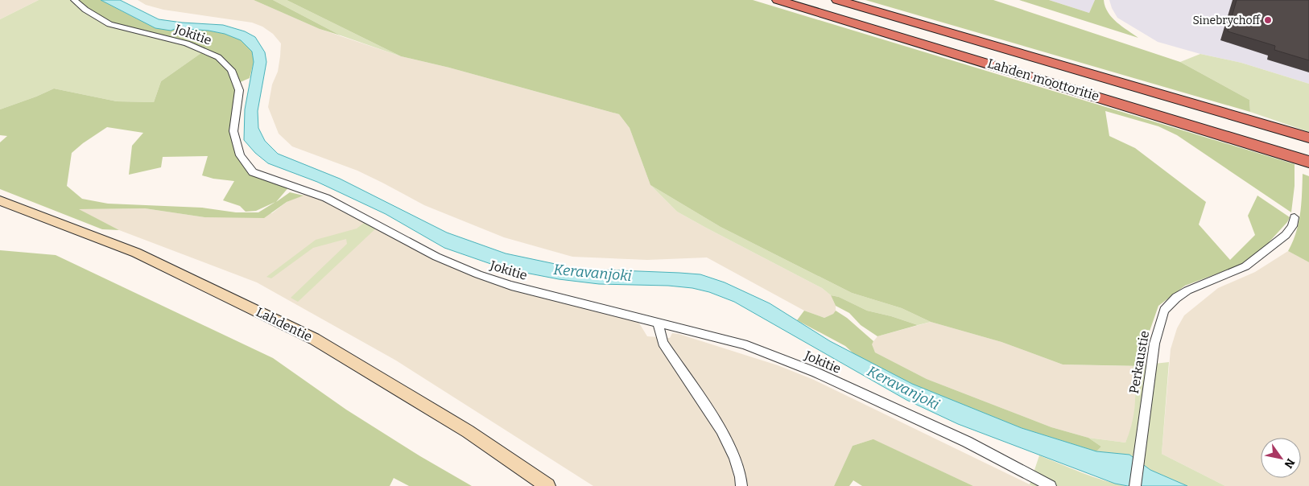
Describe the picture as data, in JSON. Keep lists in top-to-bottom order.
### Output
{
  "streets": {
    "highway": ["Lahden moottoritie"],
    "main road": ["Lahdentie"],
    "street": ["Jokitie", "Perkaustie"]
  },
  "water": ["Keravanjoki"],
  "places": ["Sinebrychoff"],
  "north": "bottom right"
}
